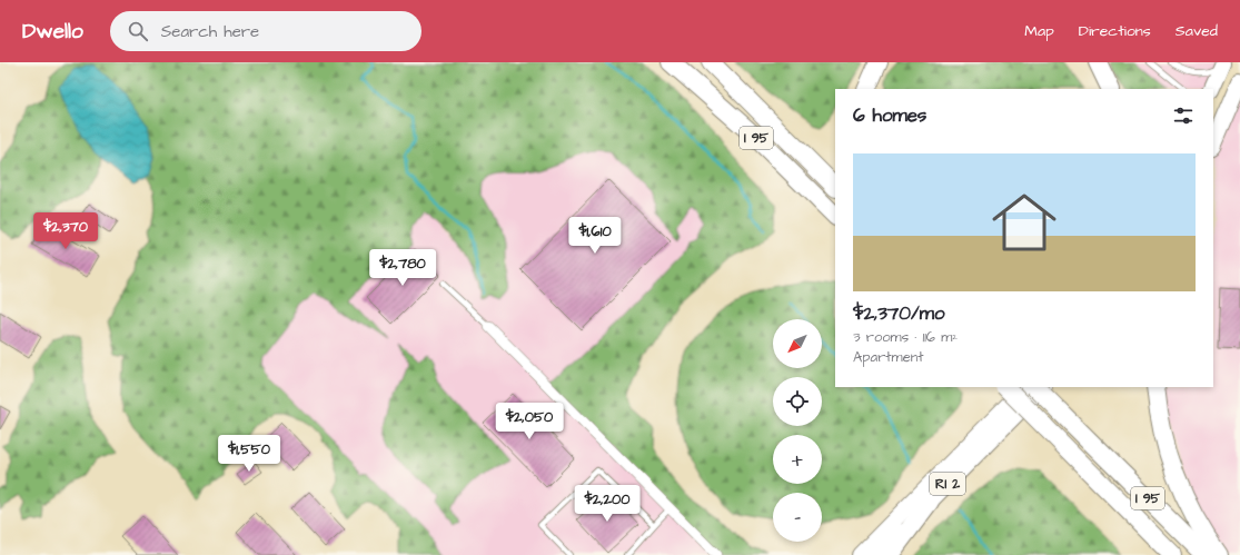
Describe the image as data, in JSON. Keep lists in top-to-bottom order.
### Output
{
  "streets": {
    "highway": ["I 95"],
    "main road": ["RI 2"]
  },
  "north": "bottom left",
  "page": {
    "header": "Dwello",
    "search": "Search here",
    "nav": ["Map", "Directions", "Saved"],
    "heading": "6 homes",
    "list": [
      {
        "name": "$2,370/mo",
        "note": "3 rooms · 116 m² · Apartment"
      }
    ],
    "price": [
      "$2,370",
      "$1,610",
      "$2,780",
      "$2,050",
      "$1,550",
      "$2,200"
    ],
    "map_buttons": ["+", "−"]
  }
}
